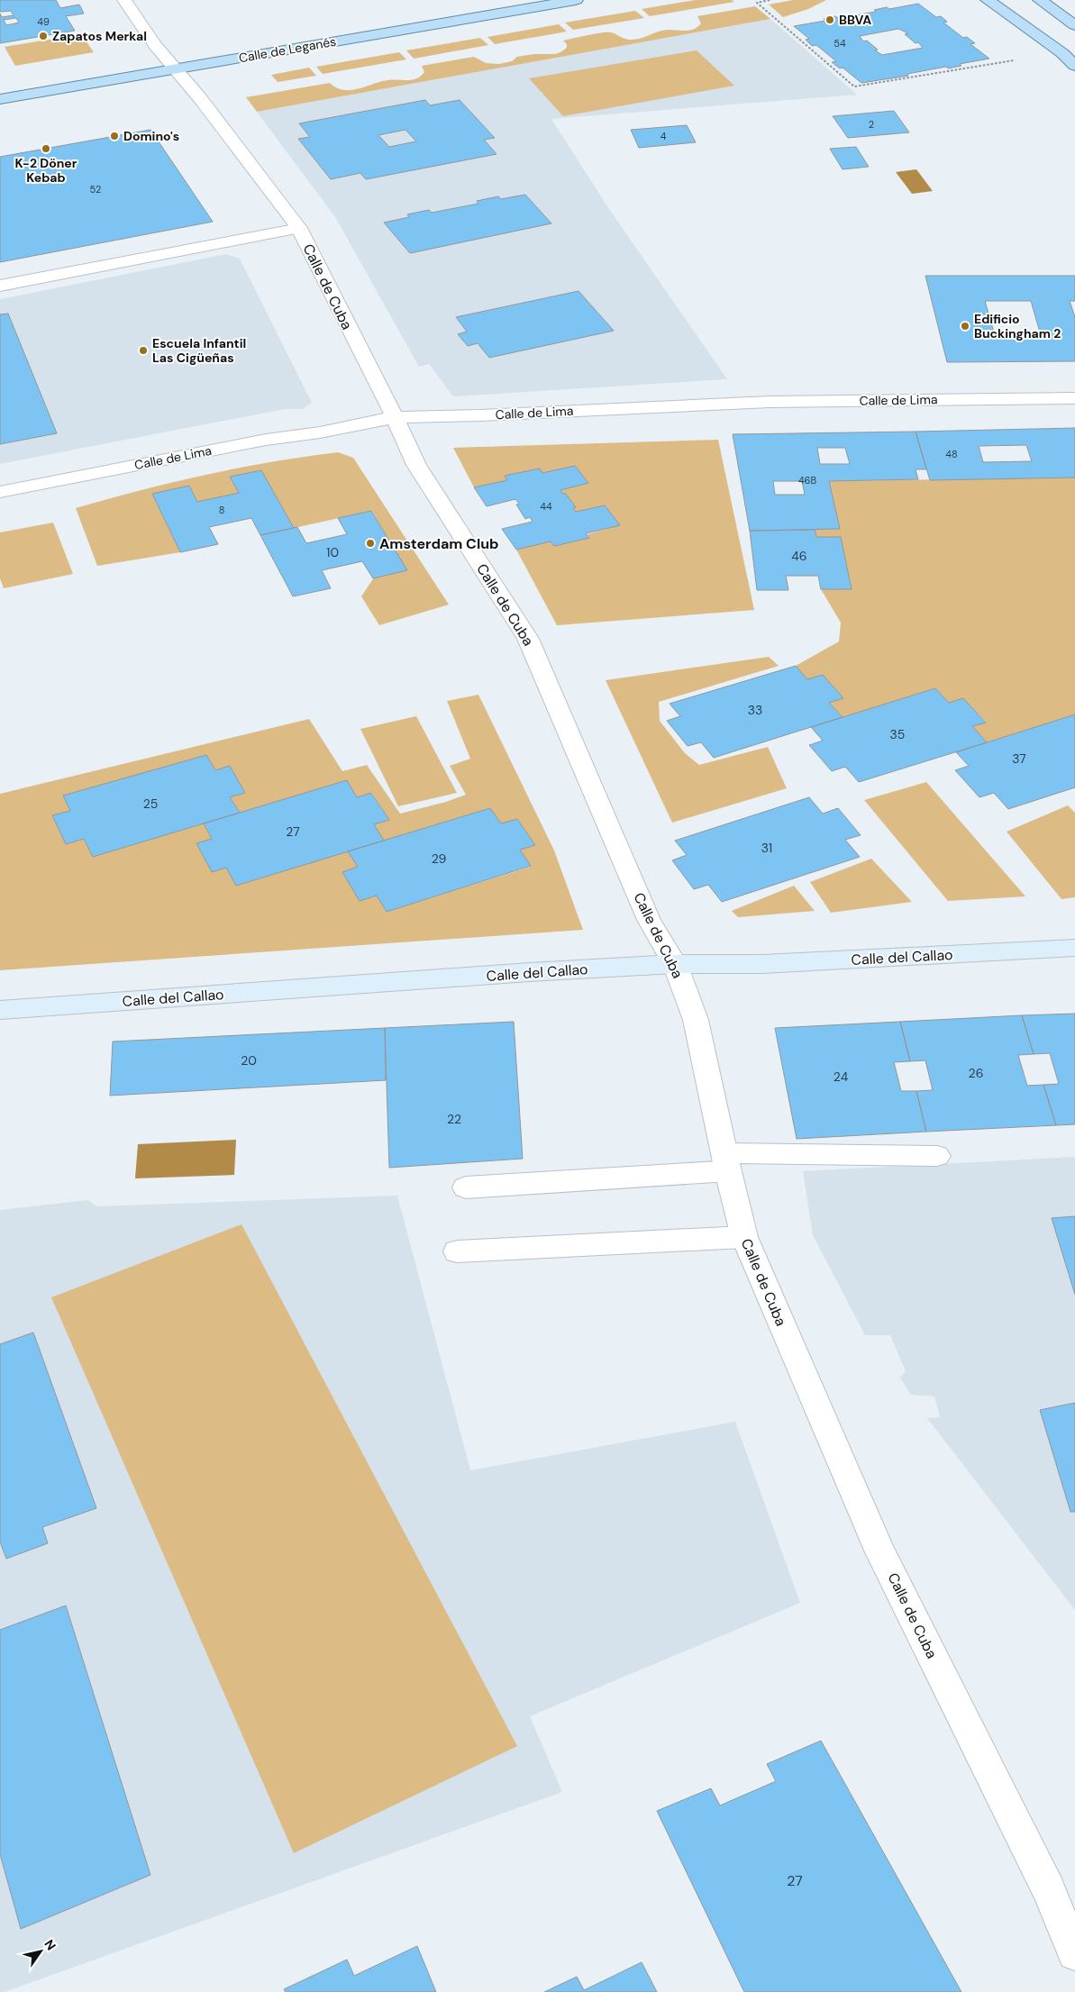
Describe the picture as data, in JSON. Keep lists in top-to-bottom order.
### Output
{
  "streets": {
    "main road": ["Calle de Leganés"],
    "street": ["Calle de Cuba", "Calle de Lima", "Calle del Callao"]
  },
  "crossings": [
    ["Calle de Leganés", "Calle de Cuba"],
    ["Calle de Cuba", "Calle de Lima"],
    ["Calle de Cuba", "Calle del Callao"]
  ],
  "places": [
    "BBVA",
    "Zapatos Merkal",
    "Domino's",
    "K-2 Döner Kebab",
    "Edificio Buckingham 2",
    "Escuela Infantil Las Cigüeñas",
    "Amsterdam Club"
  ],
  "house_numbers": [
    "49",
    "54",
    "2",
    "4",
    "52",
    "48",
    "46B",
    "44",
    "8",
    "10",
    "46",
    "33",
    "35",
    "37",
    "25",
    "27",
    "31",
    "29",
    "20",
    "26",
    "24",
    "22",
    "27"
  ],
  "north": "top right"
}
